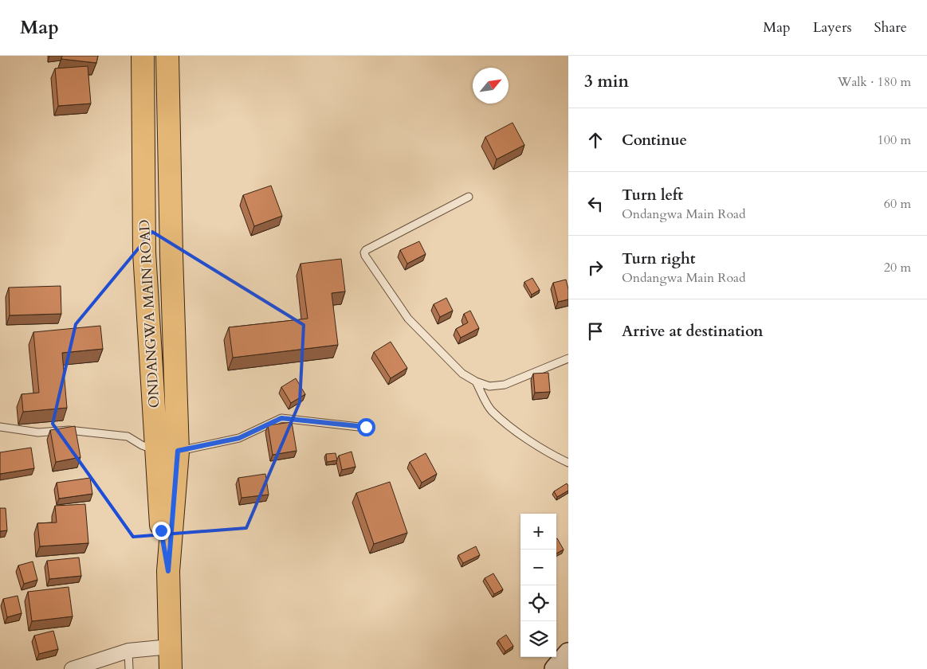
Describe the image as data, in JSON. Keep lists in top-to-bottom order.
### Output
{
  "streets": {
    "main road": ["ONDANGWA MAIN ROAD"]
  },
  "north": "top right",
  "page": {
    "header": "Map",
    "nav": ["Map", "Layers", "Share"],
    "heading": ["3 min", "Walk · 180 m"],
    "list": [
      ["Continue", "100 m"],
      ["Turn left", "Ondangwa Main Road", "60 m"],
      ["Turn right", "Ondangwa Main Road", "20 m"],
      "Arrive at destination"
    ],
    "map_buttons": ["+", "−"]
  }
}
